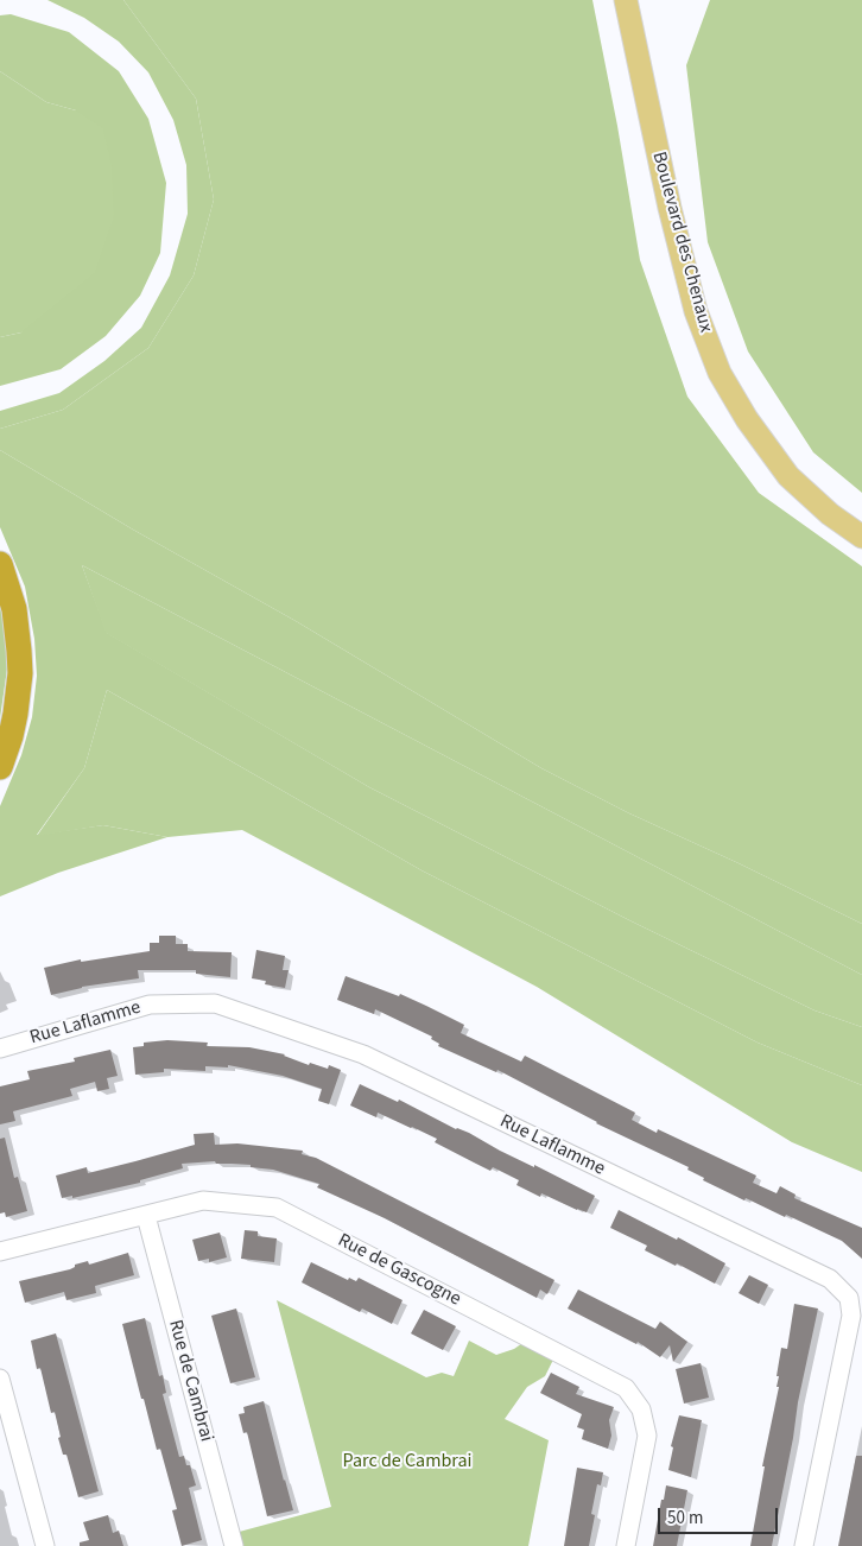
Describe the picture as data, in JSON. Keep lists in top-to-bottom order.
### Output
{
  "streets": {
    "main road": ["Boulevard des Chenaux"],
    "street": ["Rue Laflamme", "Rue de Gascogne", "Rue de Cambrai"]
  },
  "crossings": [
    ["Rue de Gascogne", "Rue de Cambrai"]
  ],
  "parks": ["Parc de Cambrai"],
  "scale_bar": "50 m"
}
